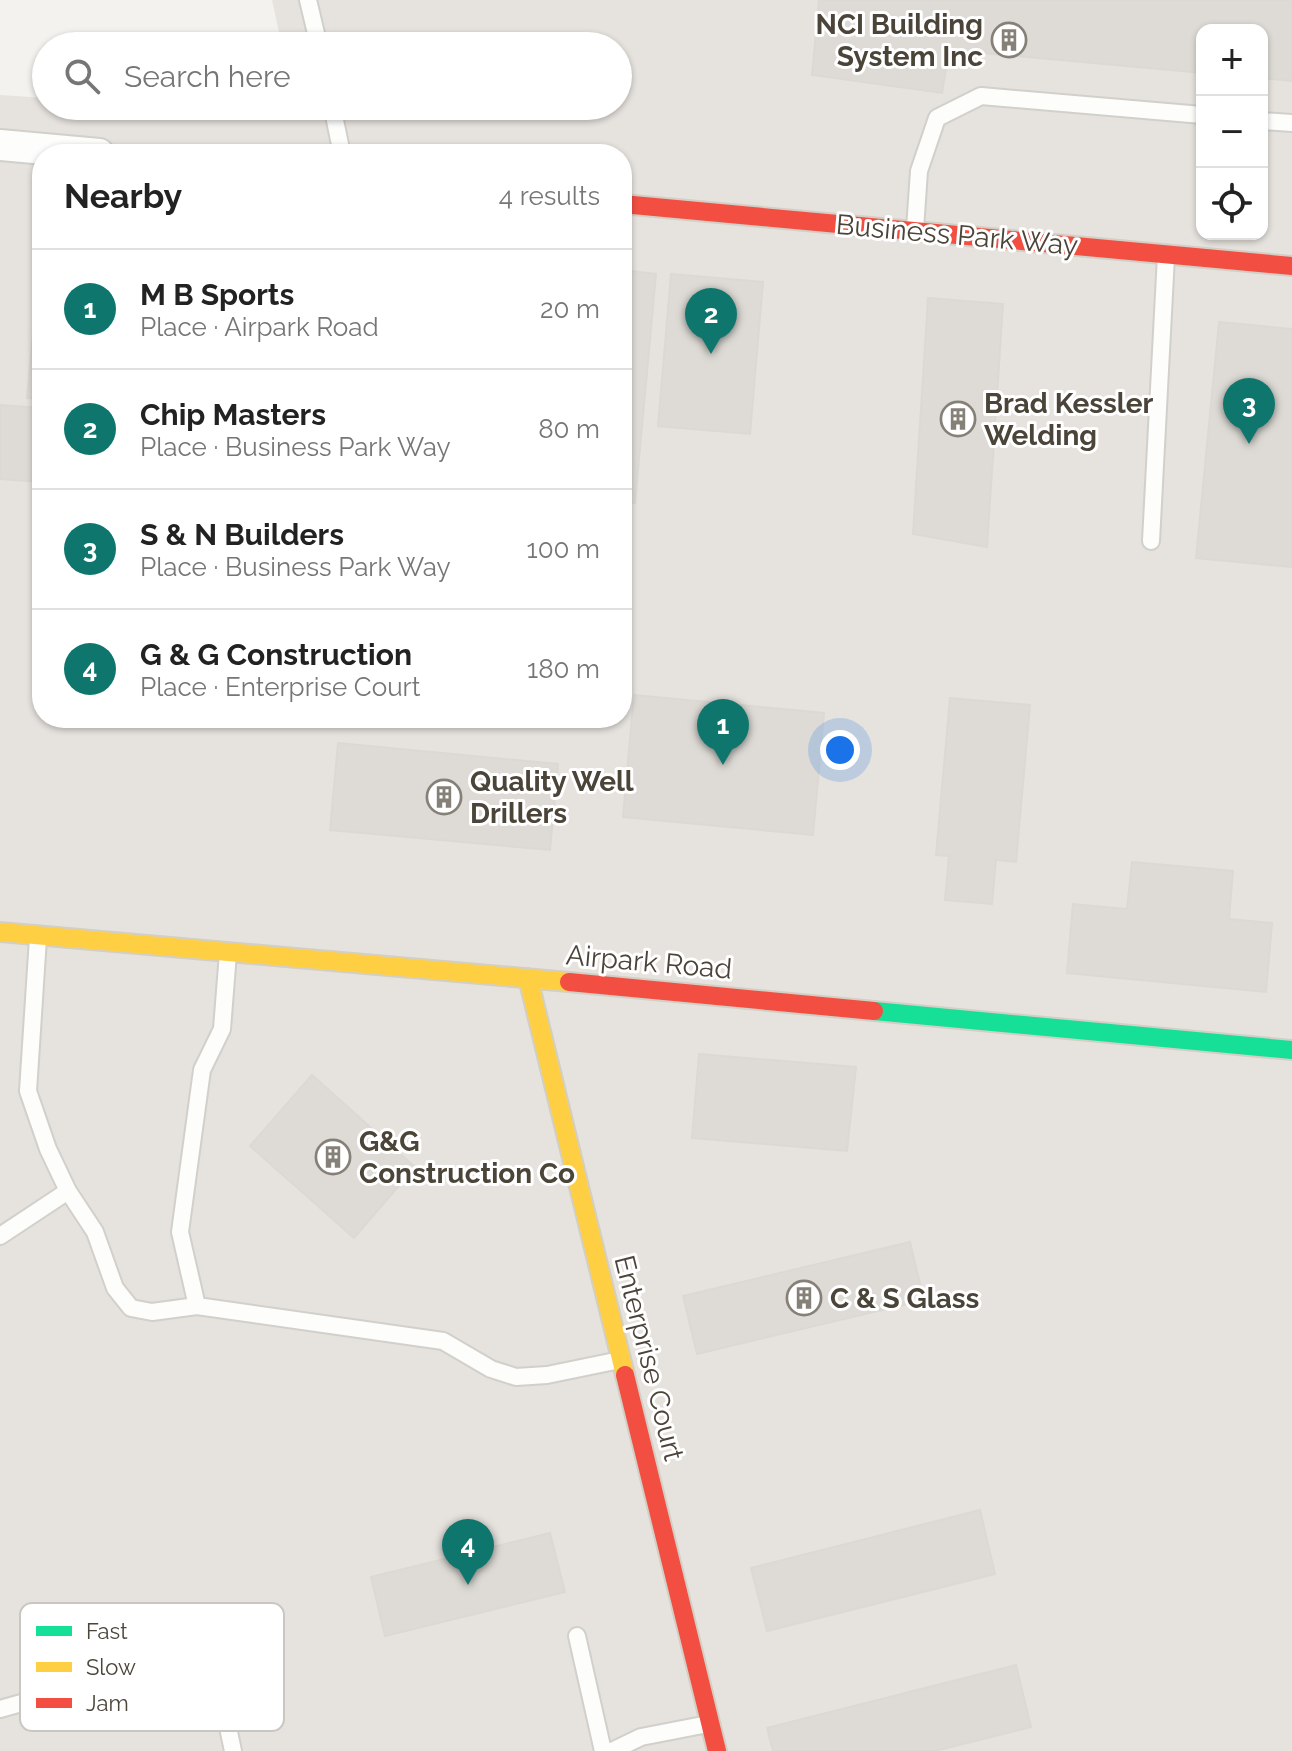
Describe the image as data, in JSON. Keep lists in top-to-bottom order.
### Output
{
  "streets": {
    "street": ["Business Park Way", "Airpark Road", "Enterprise Court"]
  },
  "crossings": [
    ["Airpark Road", "Enterprise Court"]
  ],
  "places": {
    "building": [
      "NCI Building System Inc",
      "Brad Kessler Welding",
      "Quality Well Drillers",
      "G&G Construction Co",
      "C & S Glass"
    ]
  },
  "legend": ["Fast", "Slow", "Jam"],
  "page": {
    "map_buttons": ["+", "−"],
    "search": "Search here",
    "heading": ["Nearby", "4 results"],
    "list": [
      {
        "mark": "1",
        "name": "M B Sports",
        "note": "Place · Airpark Road",
        "value": "20 m"
      },
      {
        "mark": "2",
        "name": "Chip Masters",
        "note": "Place · Business Park Way",
        "value": "80 m"
      },
      {
        "mark": "3",
        "name": "S & N Builders",
        "note": "Place · Business Park Way",
        "value": "100 m"
      },
      {
        "mark": "4",
        "name": "G & G Construction",
        "note": "Place · Enterprise Court",
        "value": "180 m"
      }
    ],
    "pins": [
      "2",
      "3",
      "1",
      "4"
    ]
  }
}
